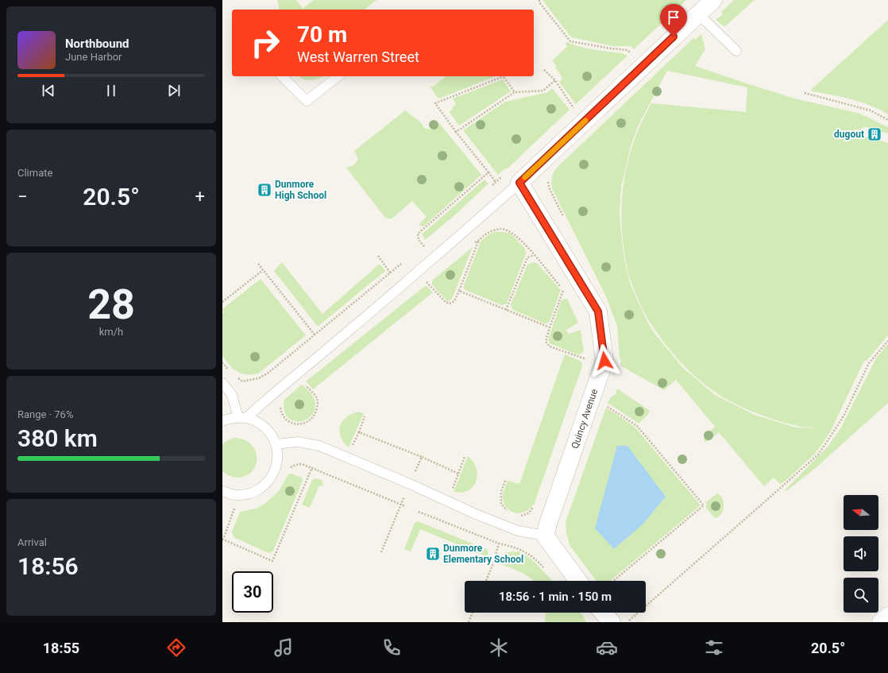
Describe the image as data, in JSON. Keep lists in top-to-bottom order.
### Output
{
  "streets": {
    "street": ["Quincy Avenue"]
  },
  "places": {
    "building": ["dugout", "Dunmore High School", "Dunmore Elementary School"]
  },
  "north": "left",
  "page": {
    "turn": ["70 m", "West Warren Street"],
    "song": ["Northbound", "June Harbor"],
    "tile": [
      "Climate",
      ["28", "km/h"],
      ["Range · 76%", "380 km"],
      ["Arrival", "18:56"]
    ],
    "heat": ["−", "20.5°", "+"],
    "limit": "30",
    "trip": "18:56 · 1 min · 150 m",
    "tabs": ["18:55", "20.5°"]
  }
}
